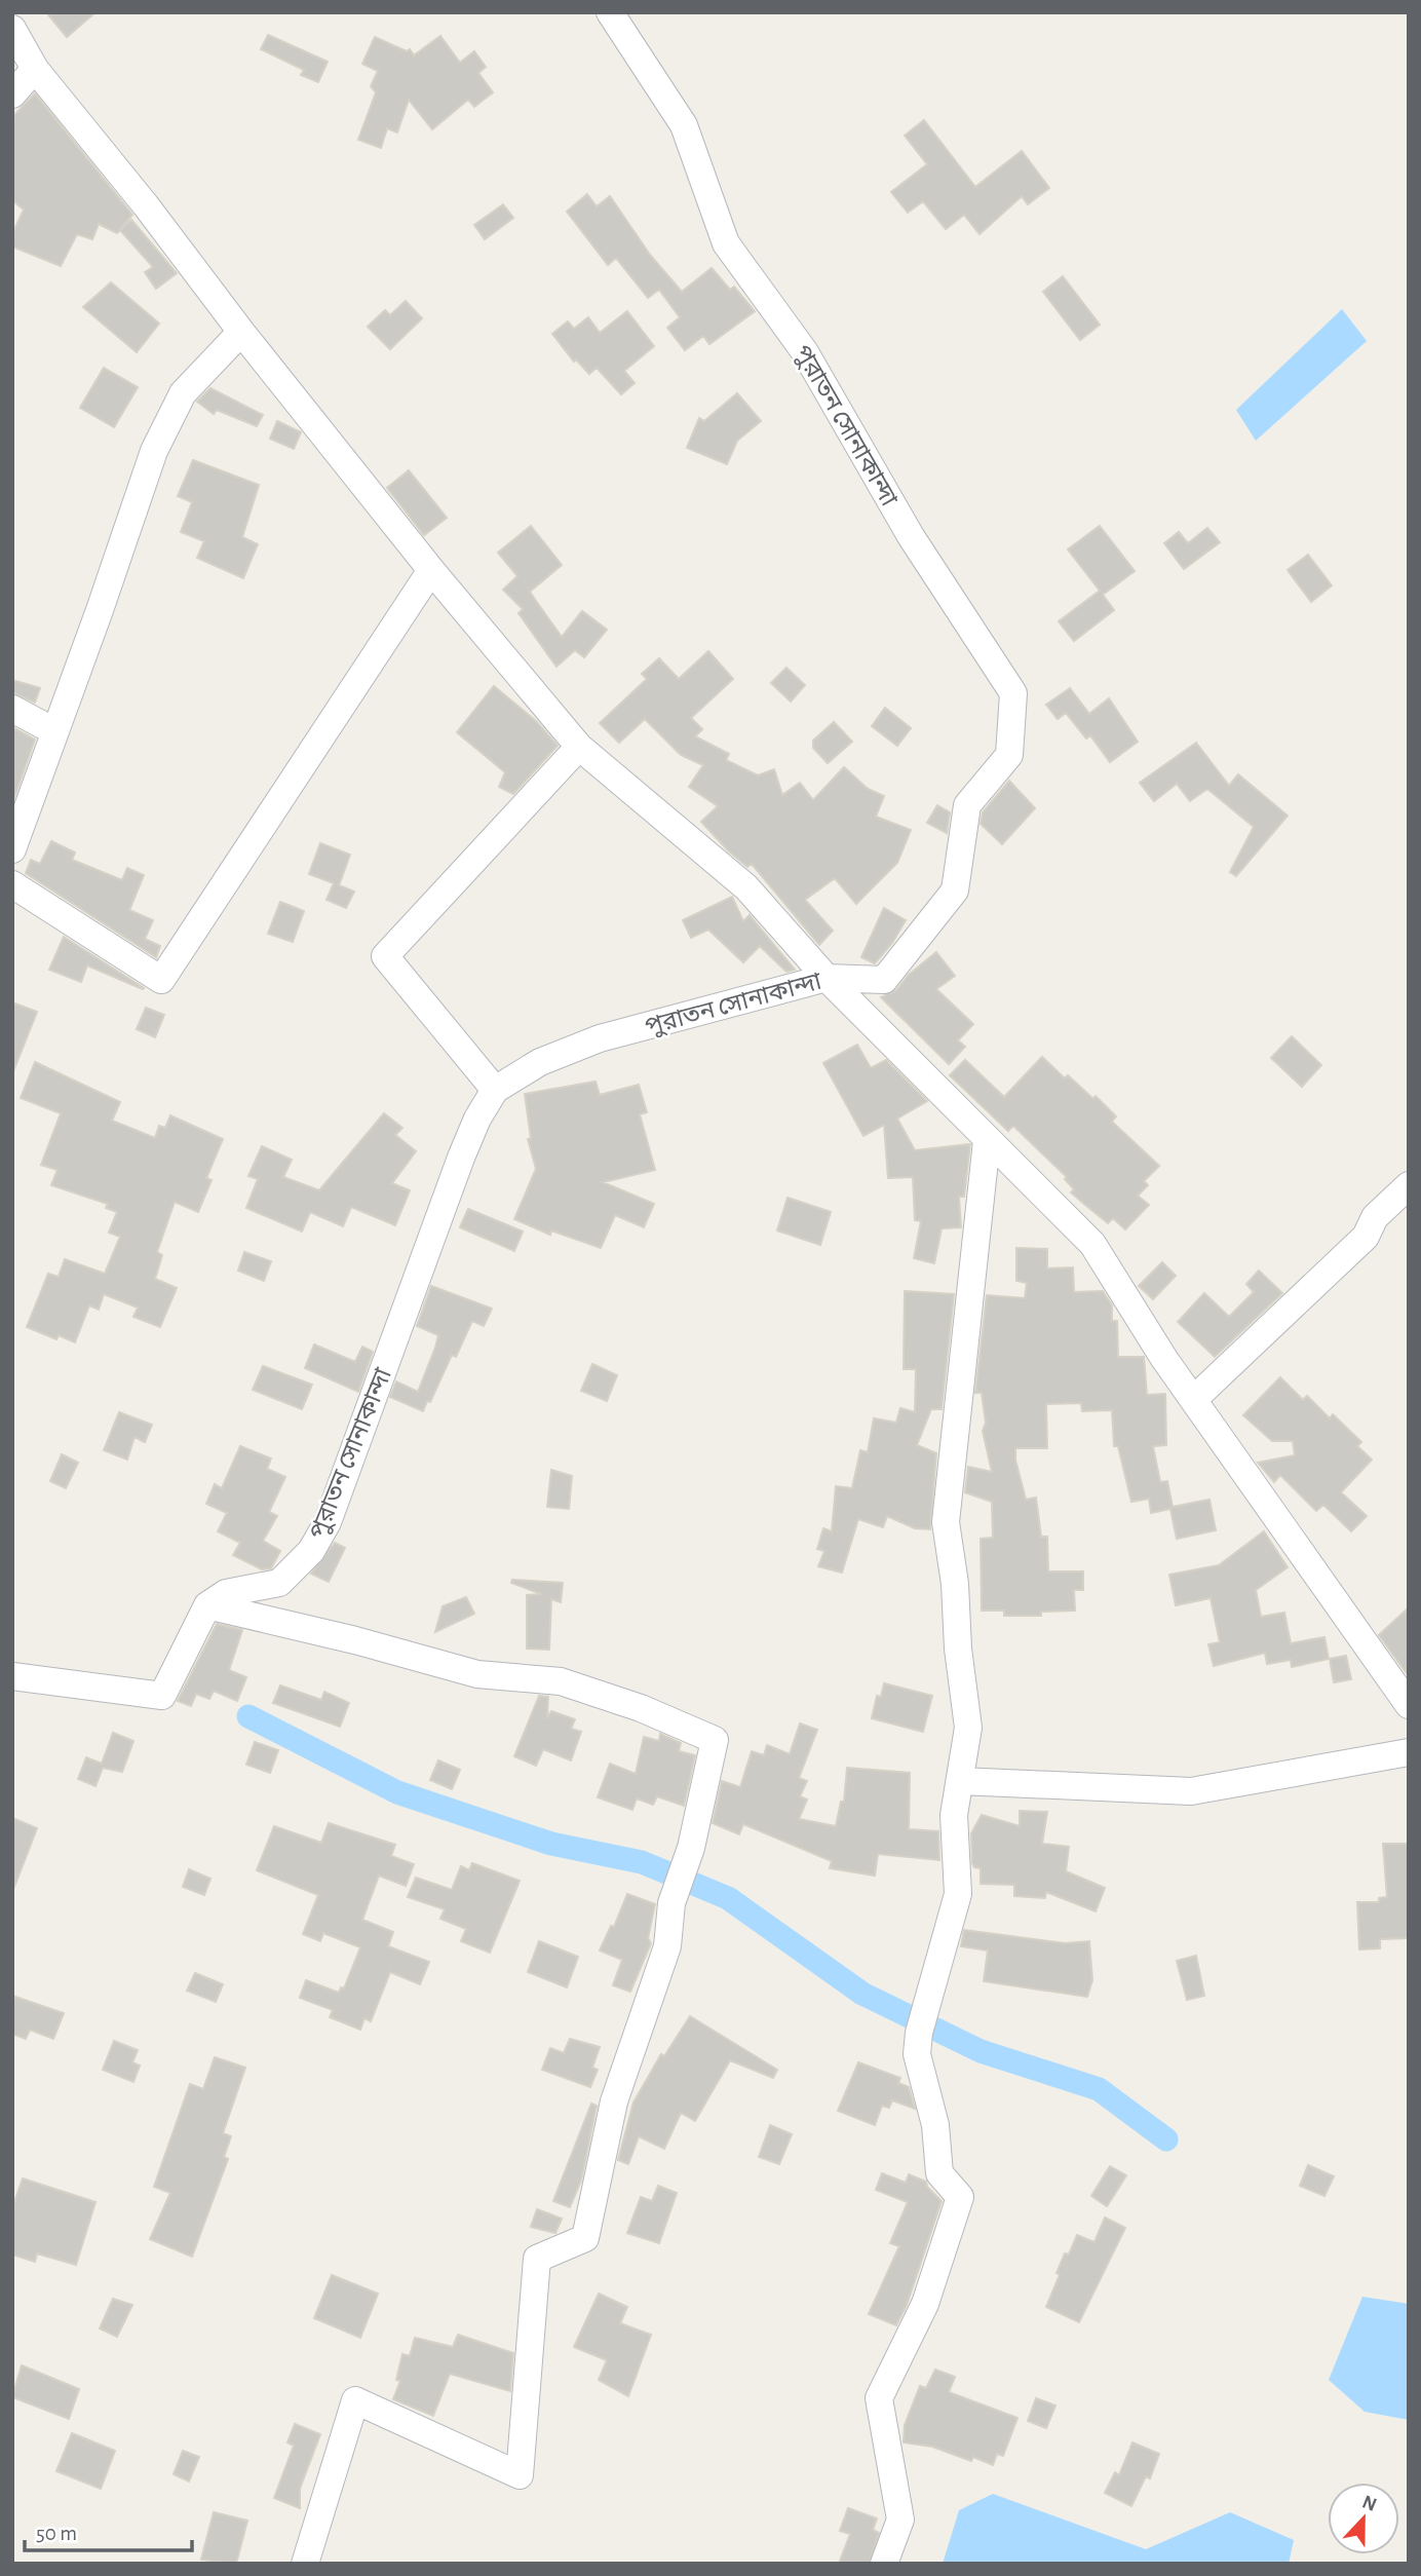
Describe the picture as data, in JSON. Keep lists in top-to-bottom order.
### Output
{
  "streets": {
    "street": ["পুরাতন সোনাকান্দা"]
  },
  "scale_bar": "50 m",
  "north": "top"
}
